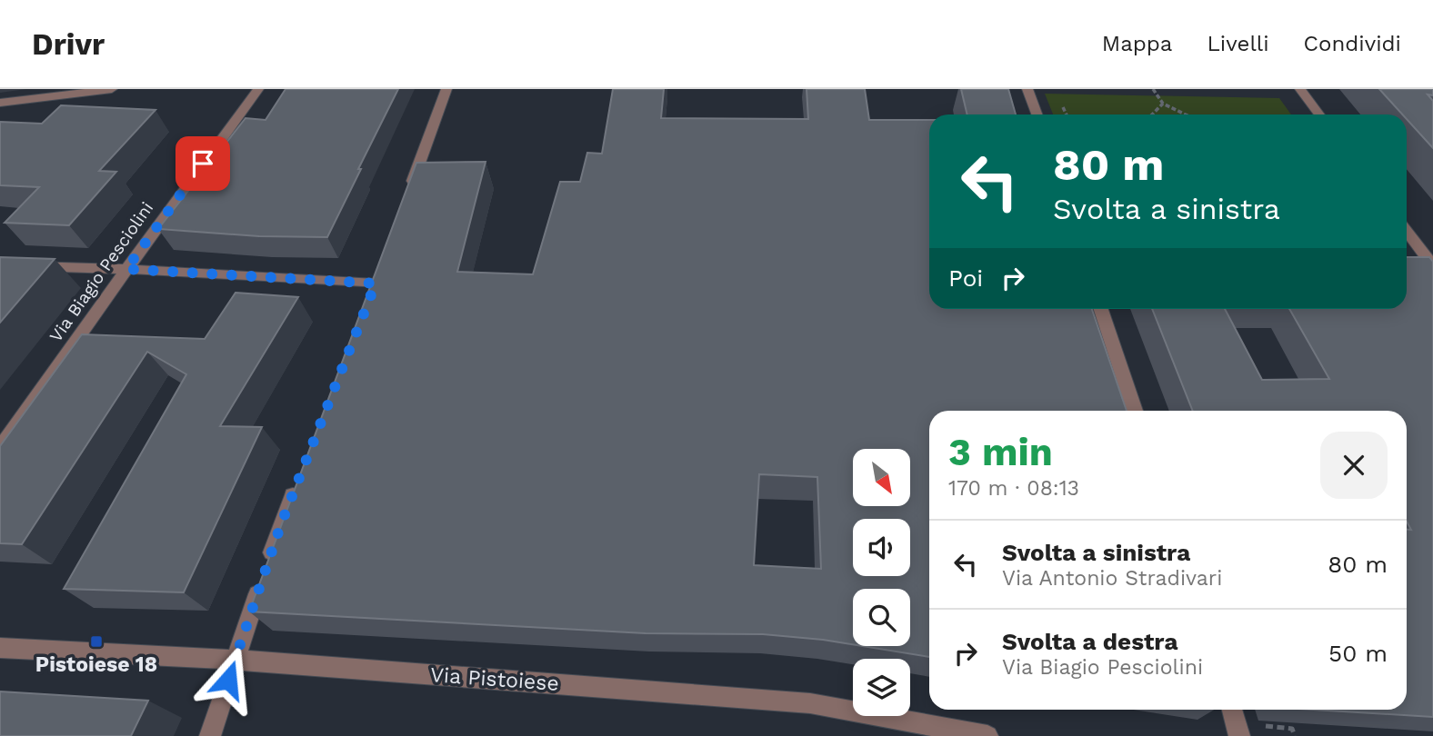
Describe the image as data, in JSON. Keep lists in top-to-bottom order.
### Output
{
  "streets": {
    "street": ["Via Biagio Pesciolini", "Via Pistoiese"]
  },
  "places": {
    "transit": ["Pistoiese 18"]
  },
  "north": "bottom right",
  "page": {
    "header": "Drivr",
    "nav": ["Mappa", "Livelli", "Condividi"],
    "turn": ["80 m", "Svolta a sinistra"],
    "then": "Poi",
    "heading": ["3 min", "170 m · 08:13"],
    "list": [
      {
        "name": "Svolta a sinistra",
        "note": "Via Antonio Stradivari",
        "value": "80 m"
      },
      {
        "name": "Svolta a destra",
        "note": "Via Biagio Pesciolini",
        "value": "50 m"
      }
    ]
  }
}
